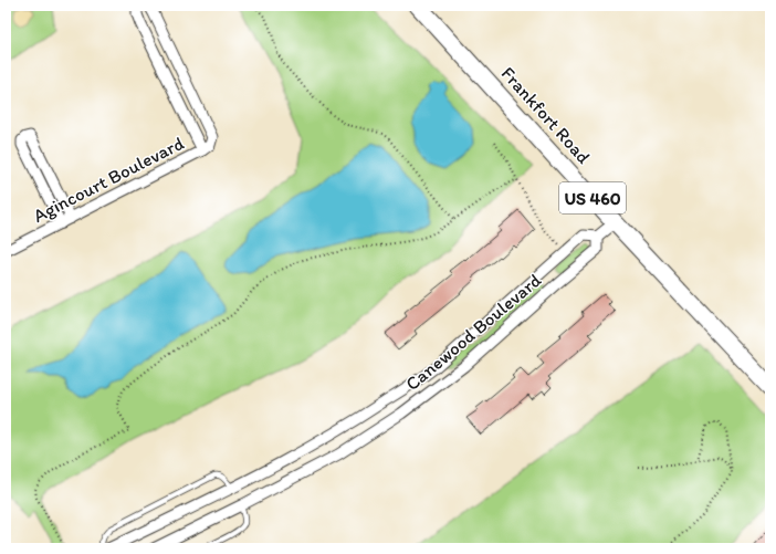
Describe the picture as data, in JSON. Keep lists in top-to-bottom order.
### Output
{
  "streets": {
    "main road": ["Frankfort Road", "US 460"],
    "street": ["Agincourt Boulevard", "Canewood Boulevard"]
  },
  "crossings": [
    ["Frankfort Road", "Canewood Boulevard"]
  ]
}
